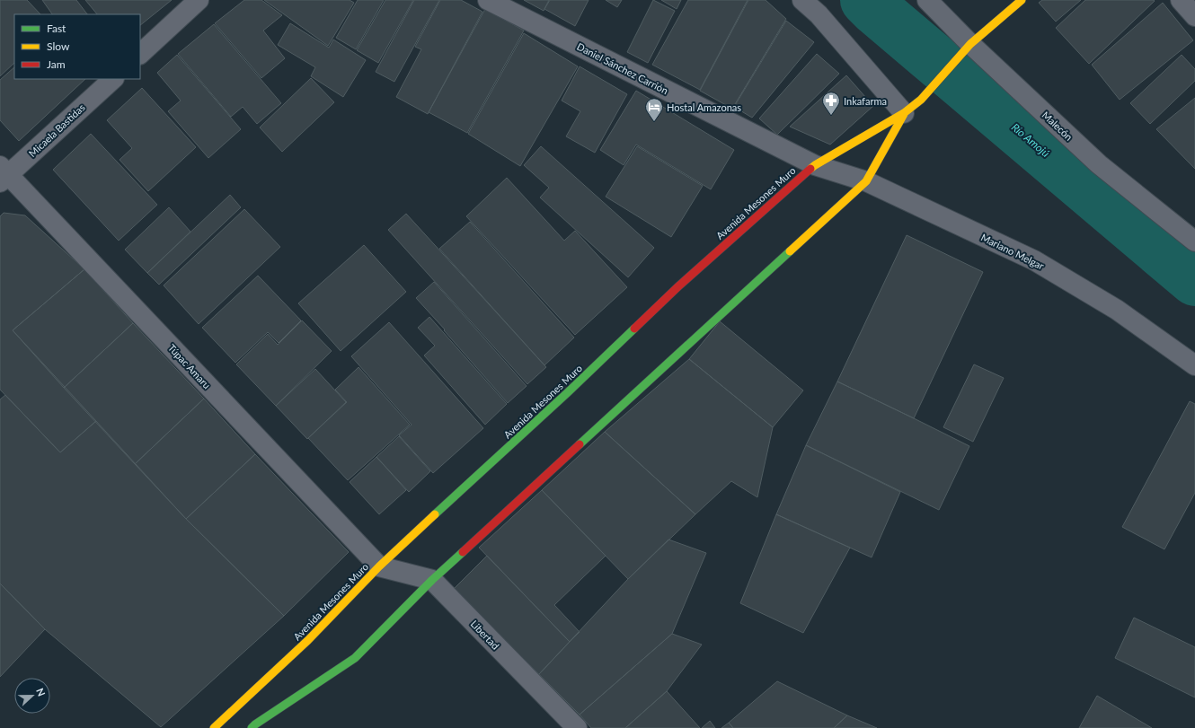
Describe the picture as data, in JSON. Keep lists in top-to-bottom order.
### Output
{
  "streets": {
    "street": [
      "Daniel Sánchez Carrión",
      "Malecón",
      "Micaela Bastidas",
      "Avenida Mesones Muro",
      "Mariano Melgar",
      "Túpac Amaru",
      "Libertad"
    ]
  },
  "crossings": [
    ["Daniel Sánchez Carrión", "Avenida Mesones Muro"],
    ["Daniel Sánchez Carrión", "Mariano Melgar"],
    ["Malecón", "Avenida Mesones Muro"],
    ["Micaela Bastidas", "Túpac Amaru"],
    ["Avenida Mesones Muro", "Mariano Melgar"],
    ["Avenida Mesones Muro", "Túpac Amaru"],
    ["Avenida Mesones Muro", "Libertad"]
  ],
  "water": ["Río Amojú"],
  "places": {
    "pharmacy": ["Inkafarma"],
    "hotel": ["Hostal Amazonas"]
  },
  "legend": ["Fast", "Slow", "Jam"],
  "north": "right"
}
